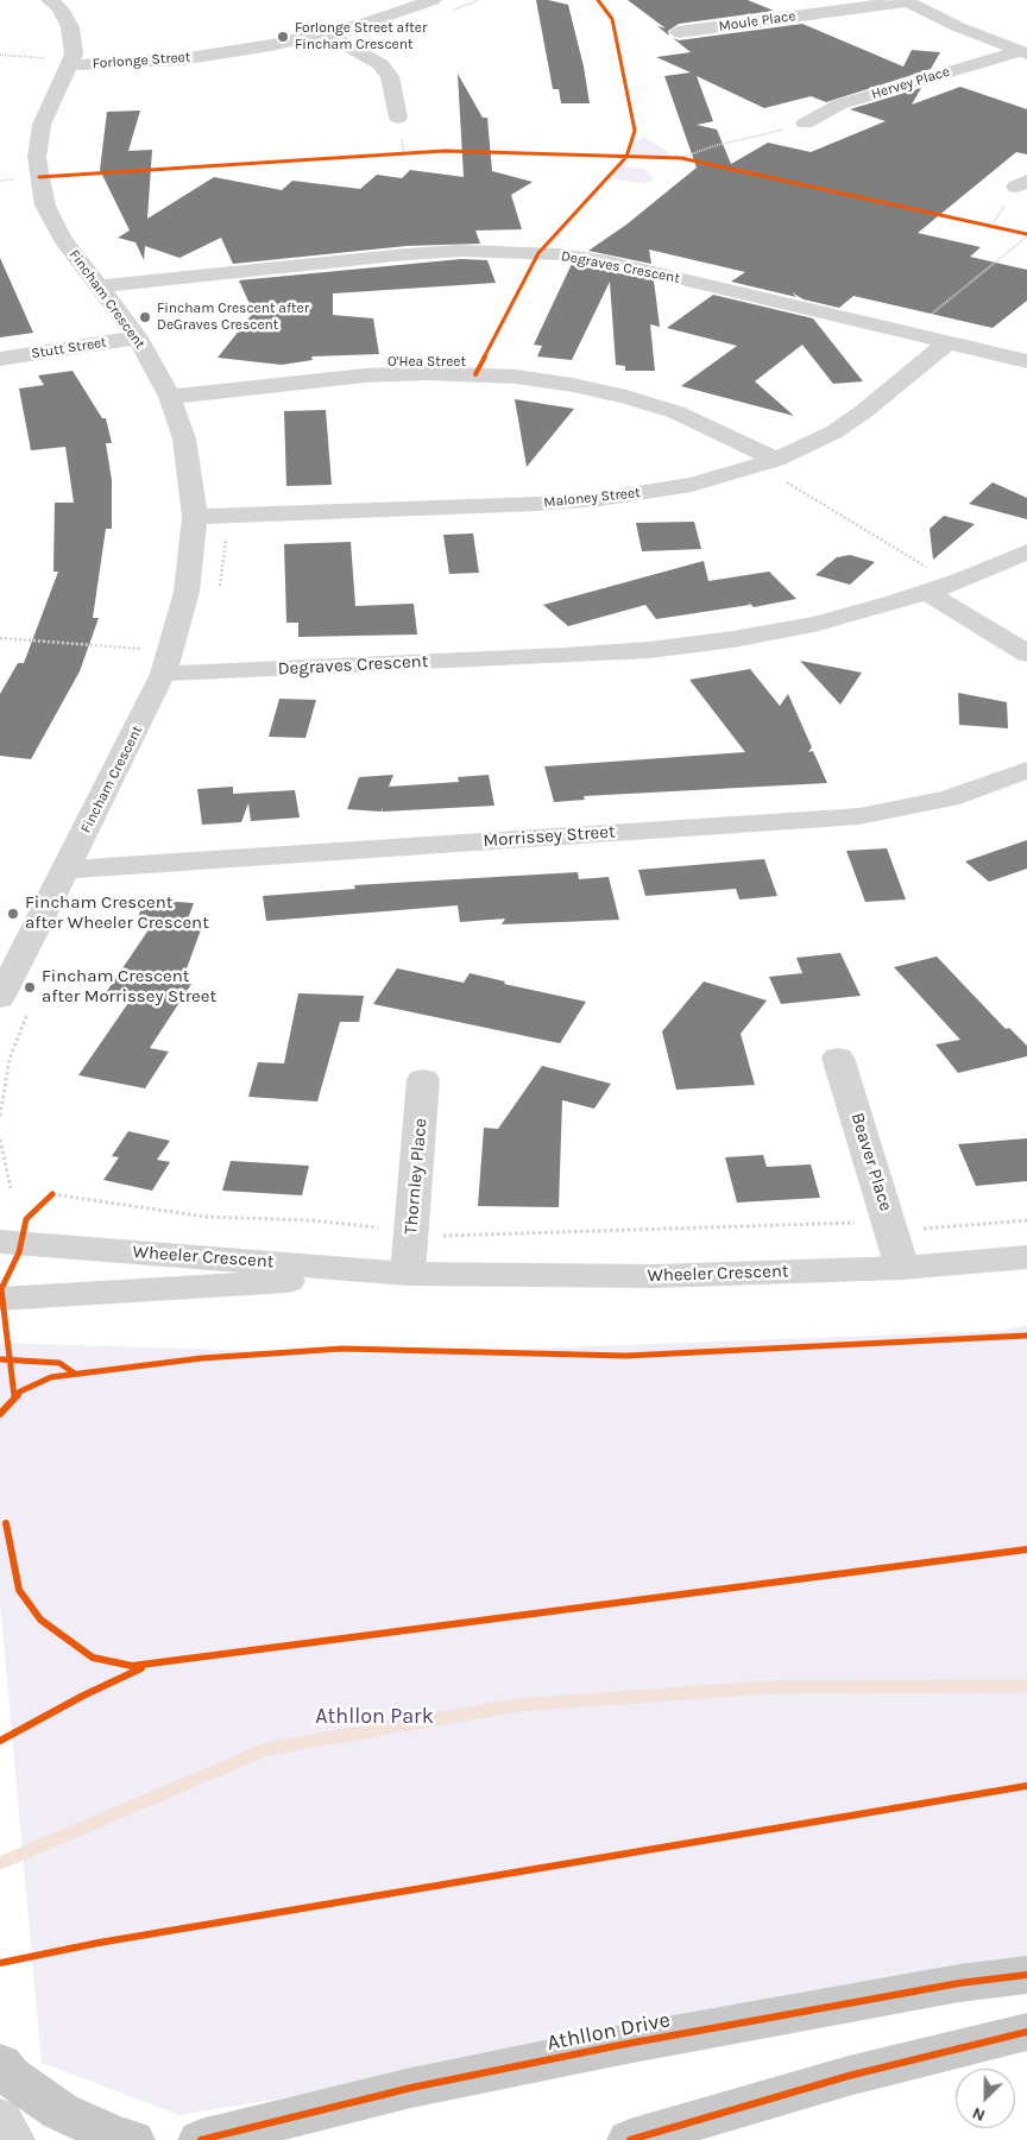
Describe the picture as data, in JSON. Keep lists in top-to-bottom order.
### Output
{
  "streets": {
    "main road": ["Athllon Drive"],
    "street": [
      "Moule Place",
      "Forlonge Street",
      "Hervey Place",
      "Degraves Crescent",
      "Fincham Crescent",
      "Stutt Street",
      "O'Hea Street",
      "Maloney Street",
      "Morrissey Street",
      "Beaver Place",
      "Thornley Place",
      "Wheeler Crescent"
    ]
  },
  "crossings": [
    ["Forlonge Street", "Fincham Crescent"],
    ["Degraves Crescent", "Fincham Crescent"],
    ["Degraves Crescent", "Maloney Street"],
    ["Fincham Crescent", "Stutt Street"],
    ["Fincham Crescent", "O'Hea Street"],
    ["Fincham Crescent", "Maloney Street"],
    ["Fincham Crescent", "Morrissey Street"],
    ["O'Hea Street", "Maloney Street"],
    ["Beaver Place", "Wheeler Crescent"],
    ["Thornley Place", "Wheeler Crescent"]
  ],
  "parks": ["Athllon Park"],
  "places": [
    "Forlonge Street after Fincham Crescent",
    "Fincham Crescent after DeGraves Crescent",
    "Fincham Crescent after Wheeler Crescent",
    "Fincham Crescent after Morrissey Street"
  ],
  "north": "bottom left"
}
